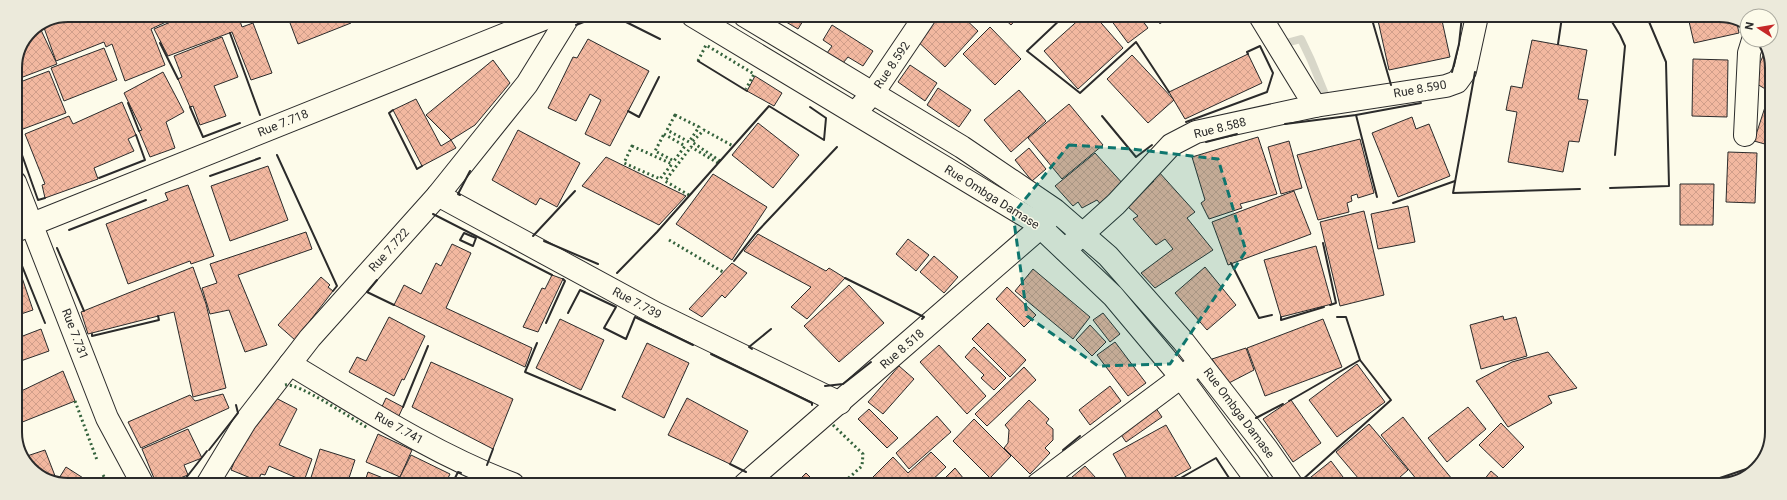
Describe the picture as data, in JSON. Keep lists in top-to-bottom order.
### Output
{
  "streets": {
    "street": [
      "Rue 8.592",
      "Rue 8.590",
      "Rue 7.718",
      "Rue 8.588",
      "Rue Ombga Damase",
      "Rue 7.722",
      "Rue 7.739",
      "Rue 7.731",
      "Rue 8.518",
      "Rue 7.741"
    ]
  },
  "crossings": [
    ["Rue 8.592", "Rue Ombga Damase"],
    ["Rue 8.590", "Rue 8.588"],
    ["Rue 7.718", "Rue 7.731"],
    ["Rue 8.588", "Rue Ombga Damase"],
    ["Rue Ombga Damase", "Rue 8.518"],
    ["Rue 7.722", "Rue 7.739"],
    ["Rue 7.722", "Rue 7.741"],
    ["Rue 7.739", "Rue 8.518"]
  ],
  "north": "left"
}
